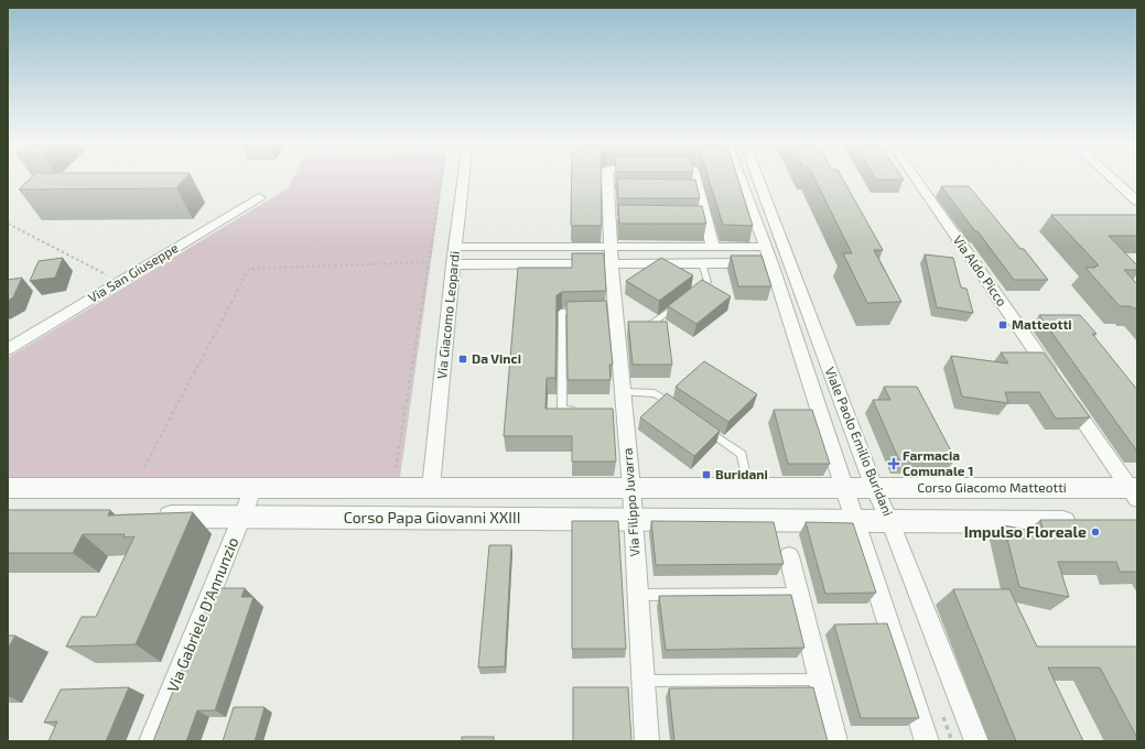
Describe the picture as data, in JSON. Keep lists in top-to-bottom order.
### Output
{
  "streets": {
    "street": [
      "Via Aldo Picco",
      "Via San Giuseppe",
      "Via Giacomo Leopardi",
      "Viale Paolo Emilio Buridani",
      "Corso Giacomo Matteotti",
      "Via Filippo Juvarra",
      "Corso Papa Giovanni XXIII",
      "Via Gabriele D'Annunzio"
    ]
  },
  "crossings": [
    ["Viale Paolo Emilio Buridani", "Corso Giacomo Matteotti"],
    ["Viale Paolo Emilio Buridani", "Corso Papa Giovanni XXIII"],
    ["Via Filippo Juvarra", "Corso Papa Giovanni XXIII"],
    ["Corso Papa Giovanni XXIII", "Via Gabriele D'Annunzio"]
  ],
  "places": {
    "transit": ["Matteotti", "Da Vinci", "Buridani"],
    "health": ["Farmacia Comunale 1"],
    "other": ["Impulso Floreale"]
  }
}
